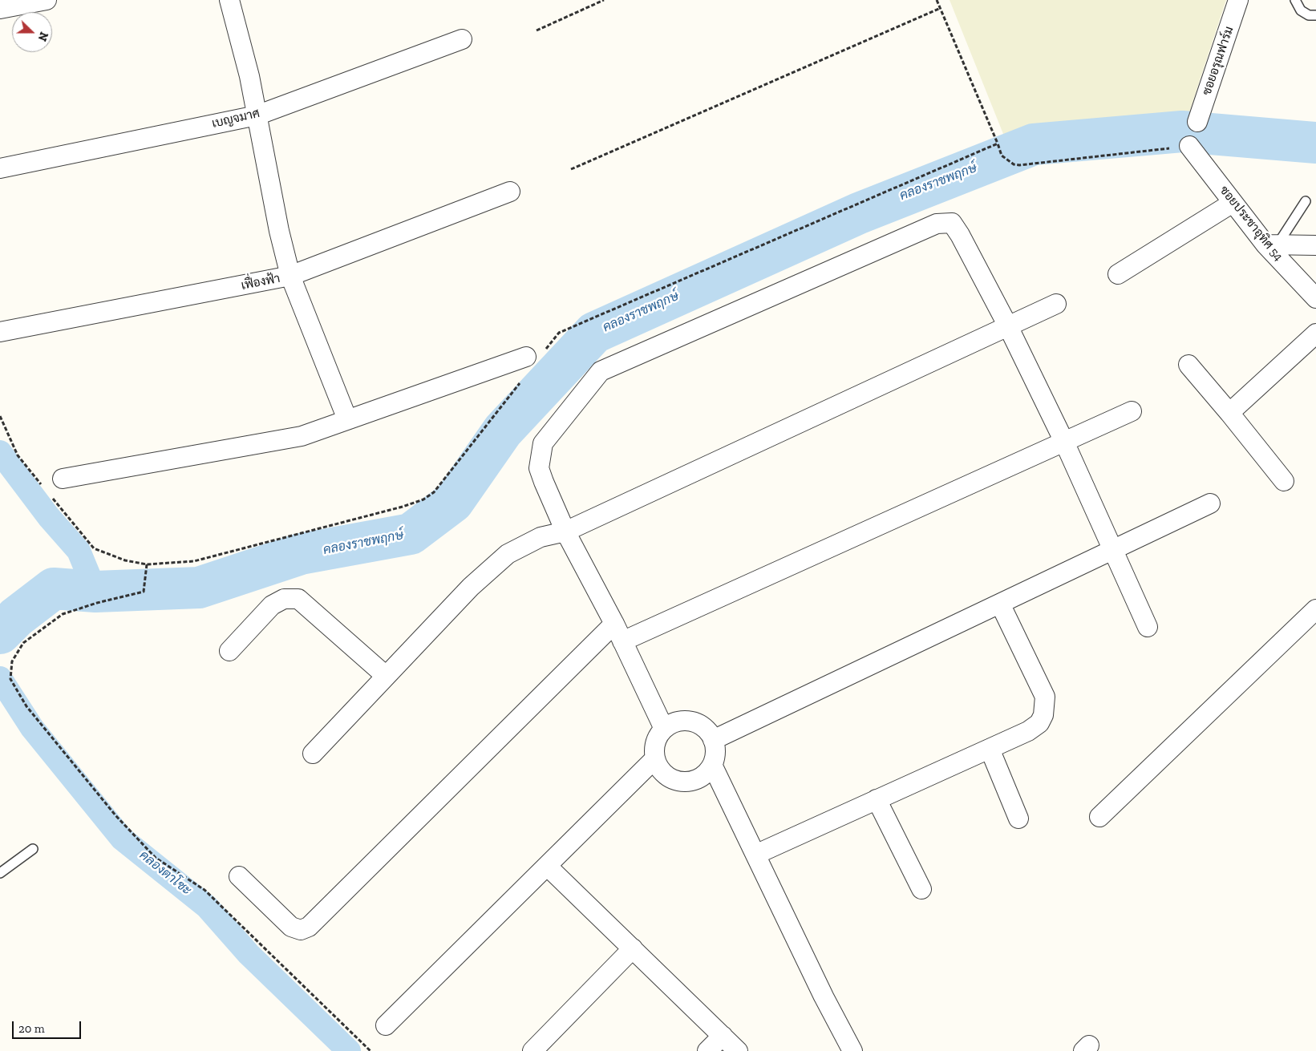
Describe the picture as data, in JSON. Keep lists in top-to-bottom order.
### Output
{
  "streets": {
    "street": [
      "ซอยอรุณฟาร์ม",
      "เบญจมาศ",
      "ซอยประชาอุทิศ 54",
      "เฟื่องฟ้า"
    ]
  },
  "water": ["คลองราชพฤกษ์", "คลองตาโซะ"],
  "scale_bar": "20 m",
  "north": "right"
}
